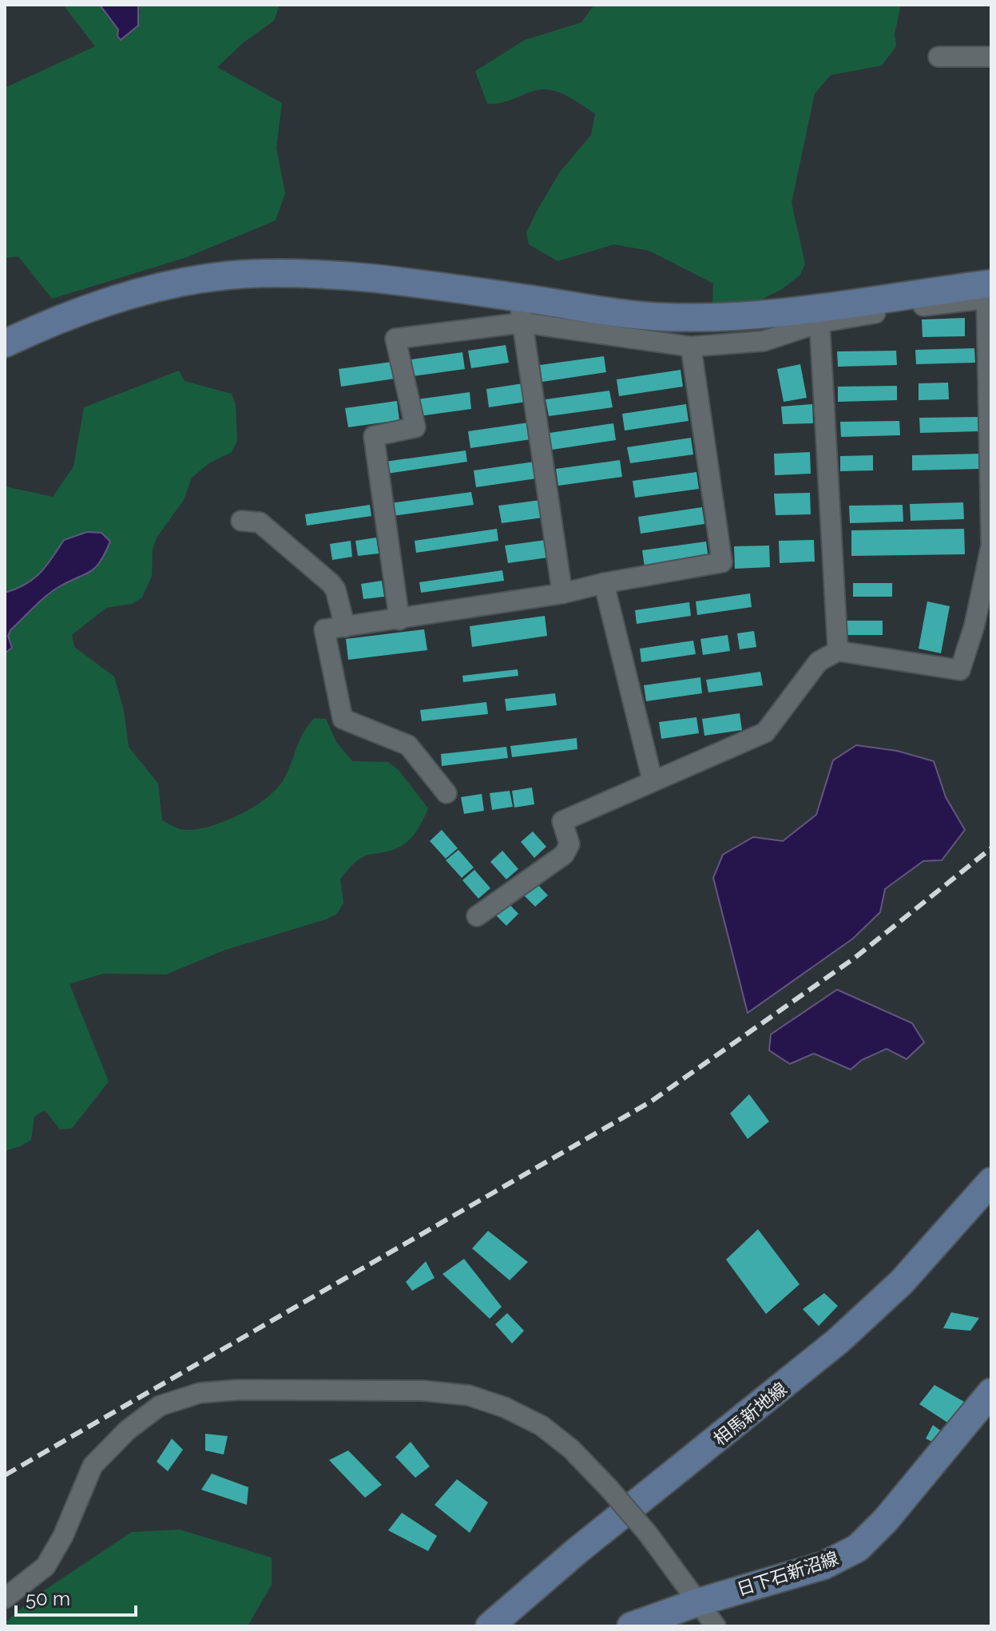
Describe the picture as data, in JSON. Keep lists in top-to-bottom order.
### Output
{
  "streets": {
    "main road": ["相馬新地線", "日下石新沼線"]
  },
  "scale_bar": "50 m"
}
